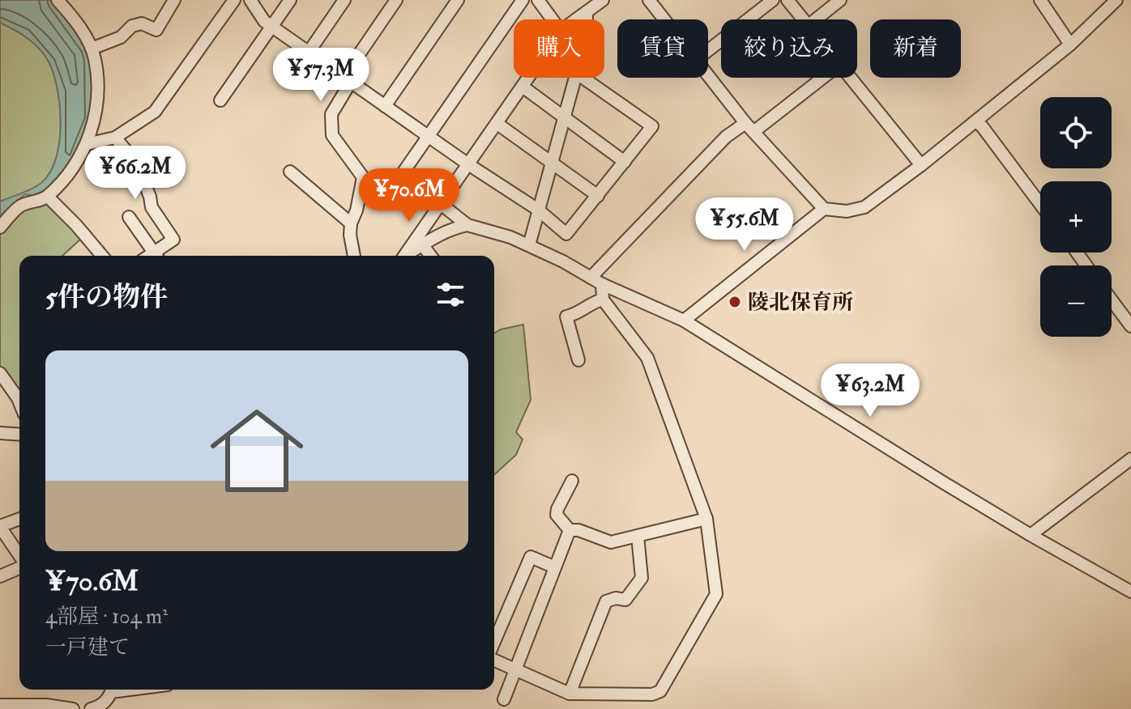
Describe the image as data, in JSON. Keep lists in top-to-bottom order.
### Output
{
  "places": ["陵北保育所"],
  "page": {
    "chip": [
      "購入",
      "賃貸",
      "絞り込み",
      "新着"
    ],
    "price": [
      "¥57.3M",
      "¥66.2M",
      "¥70.6M",
      "¥55.6M",
      "¥63.2M"
    ],
    "map_buttons": ["+", "−"],
    "heading": "5件の物件",
    "list": [
      {
        "name": "¥70.6M",
        "note": "4部屋 · 104 m² · 一戸建て"
      }
    ]
  }
}
